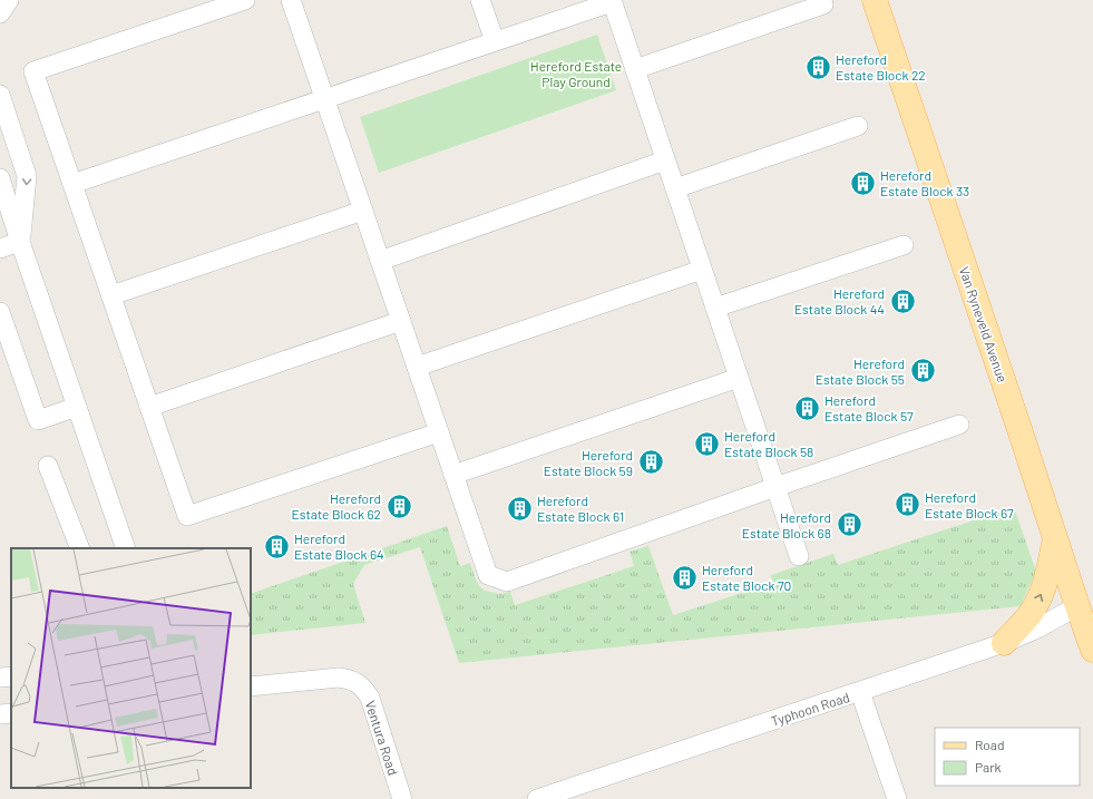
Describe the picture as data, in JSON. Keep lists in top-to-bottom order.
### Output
{
  "streets": {
    "main road": ["Van Ryneveld Avenue"],
    "street": ["Typhoon Road", "Ventura Road"]
  },
  "crossings": [
    ["Van Ryneveld Avenue", "Typhoon Road"]
  ],
  "parks": ["Hereford Estate Play Ground"],
  "places": {
    "building": [
      "Hereford Estate Block 22",
      "Hereford Estate Block 33",
      "Hereford Estate Block 44",
      "Hereford Estate Block 55",
      "Hereford Estate Block 57",
      "Hereford Estate Block 58",
      "Hereford Estate Block 59",
      "Hereford Estate Block 67",
      "Hereford Estate Block 62",
      "Hereford Estate Block 61",
      "Hereford Estate Block 68",
      "Hereford Estate Block 64",
      "Hereford Estate Block 70"
    ]
  },
  "legend": ["Road", "Park"]
}
